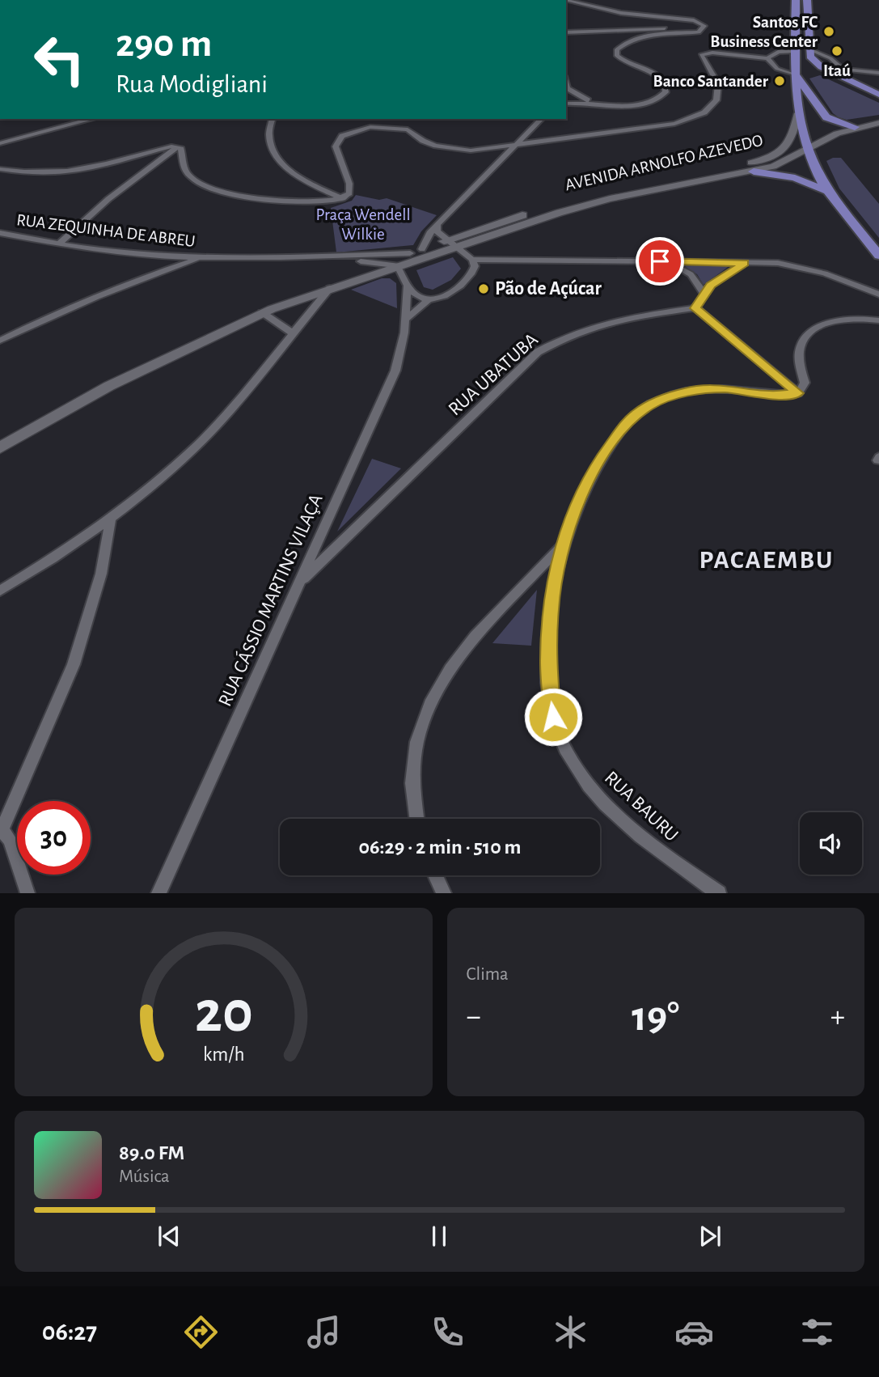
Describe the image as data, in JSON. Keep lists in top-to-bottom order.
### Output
{
  "streets": {
    "main road": ["AVENIDA ARNOLFO AZEVEDO"],
    "street": [
      "RUA ZEQUINHA DE ABREU",
      "RUA UBATUBA",
      "RUA CÁSSIO MARTINS VILAÇA",
      "RUA BAURU"
    ]
  },
  "crossings": [
    ["AVENIDA ARNOLFO AZEVEDO", "RUA ZEQUINHA DE ABREU"],
    ["RUA UBATUBA", "RUA CÁSSIO MARTINS VILAÇA"]
  ],
  "districts": ["PACAEMBU"],
  "parks": ["Praça Wendell Wilkie"],
  "places": [
    "Santos FC Business Center",
    "Itaú",
    "Banco Santander",
    "Pão de Açúcar"
  ],
  "page": {
    "turn": ["290 m", "Rua Modigliani"],
    "limit": "30",
    "trip": "06:29 · 2 min · 510 m",
    "tile": "Clima",
    "heat": ["−", "19°", "+"],
    "song": ["89.0 FM", "Música"],
    "tabs": "06:27",
    "gauge": ["20", "km/h"]
  }
}
